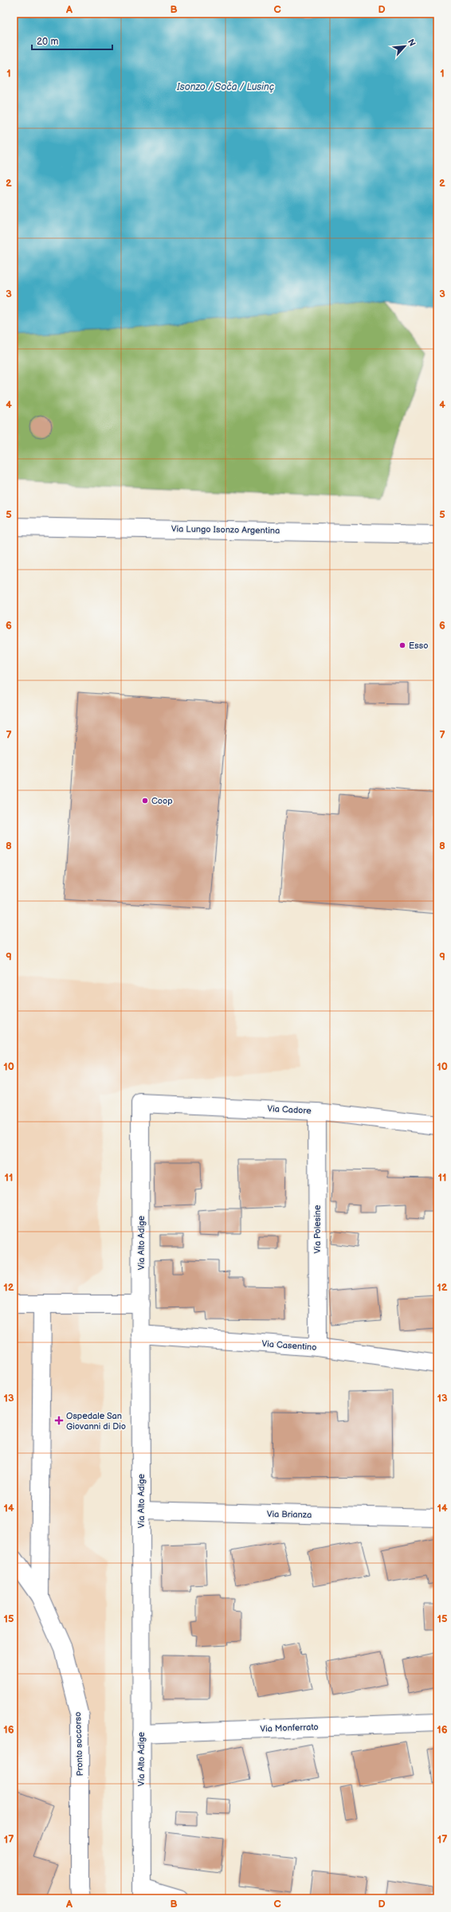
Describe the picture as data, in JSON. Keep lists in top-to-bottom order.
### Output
{
  "streets": {
    "street": [
      "Via Lungo Isonzo Argentina",
      "Via Cadore",
      "Via Polesine",
      "Via Alto Adige",
      "Via Casentino",
      "Via Brianza",
      "Via Monferrato",
      "Pronto soccorso"
    ]
  },
  "crossings": [
    ["Via Cadore", "Via Polesine"],
    ["Via Cadore", "Via Alto Adige"],
    ["Via Polesine", "Via Casentino"],
    ["Via Alto Adige", "Via Casentino"],
    ["Via Alto Adige", "Via Brianza"],
    ["Via Alto Adige", "Via Monferrato"]
  ],
  "water": ["Isonzo / Soča / Lusinç"],
  "places": {
    "other": ["Esso", "Coop"],
    "health": ["Ospedale San Giovanni di Dio"]
  },
  "scale_bar": "20 m",
  "north": "top right",
  "grid": {
    "columns": [
      "A",
      "B",
      "C",
      "D"
    ],
    "rows": [
      "1",
      "2",
      "3",
      "4",
      "5",
      "6",
      "7",
      "8",
      "9",
      "10",
      "11",
      "12",
      "13",
      "14",
      "15",
      "16",
      "17"
    ]
  }
}
